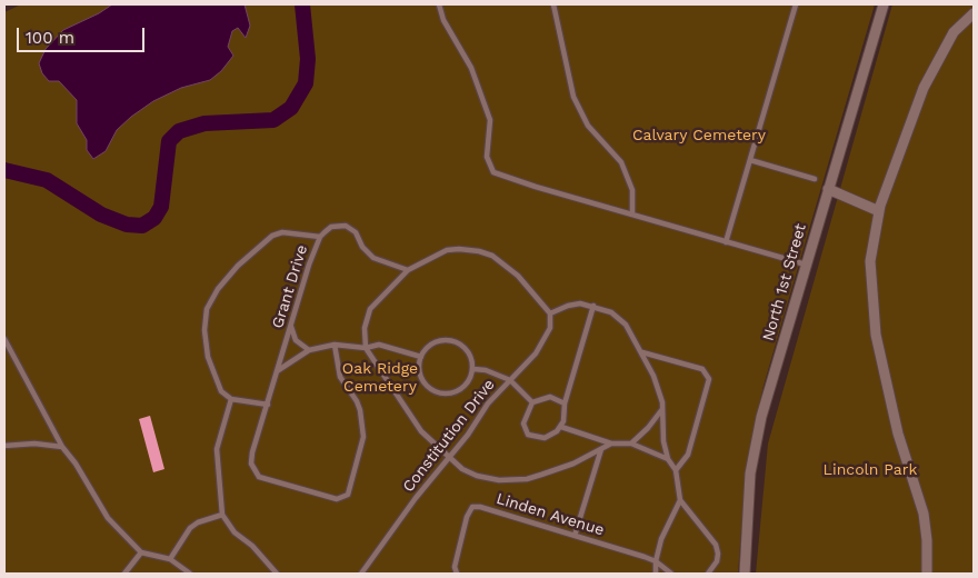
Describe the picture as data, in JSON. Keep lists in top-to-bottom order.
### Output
{
  "streets": {
    "street": ["North 1st Street"],
    "lane": ["Grant Drive", "Constitution Drive", "Linden Avenue"]
  },
  "parks": ["Calvary Cemetery", "Oak Ridge Cemetery", "Lincoln Park"],
  "scale_bar": "100 m"
}
